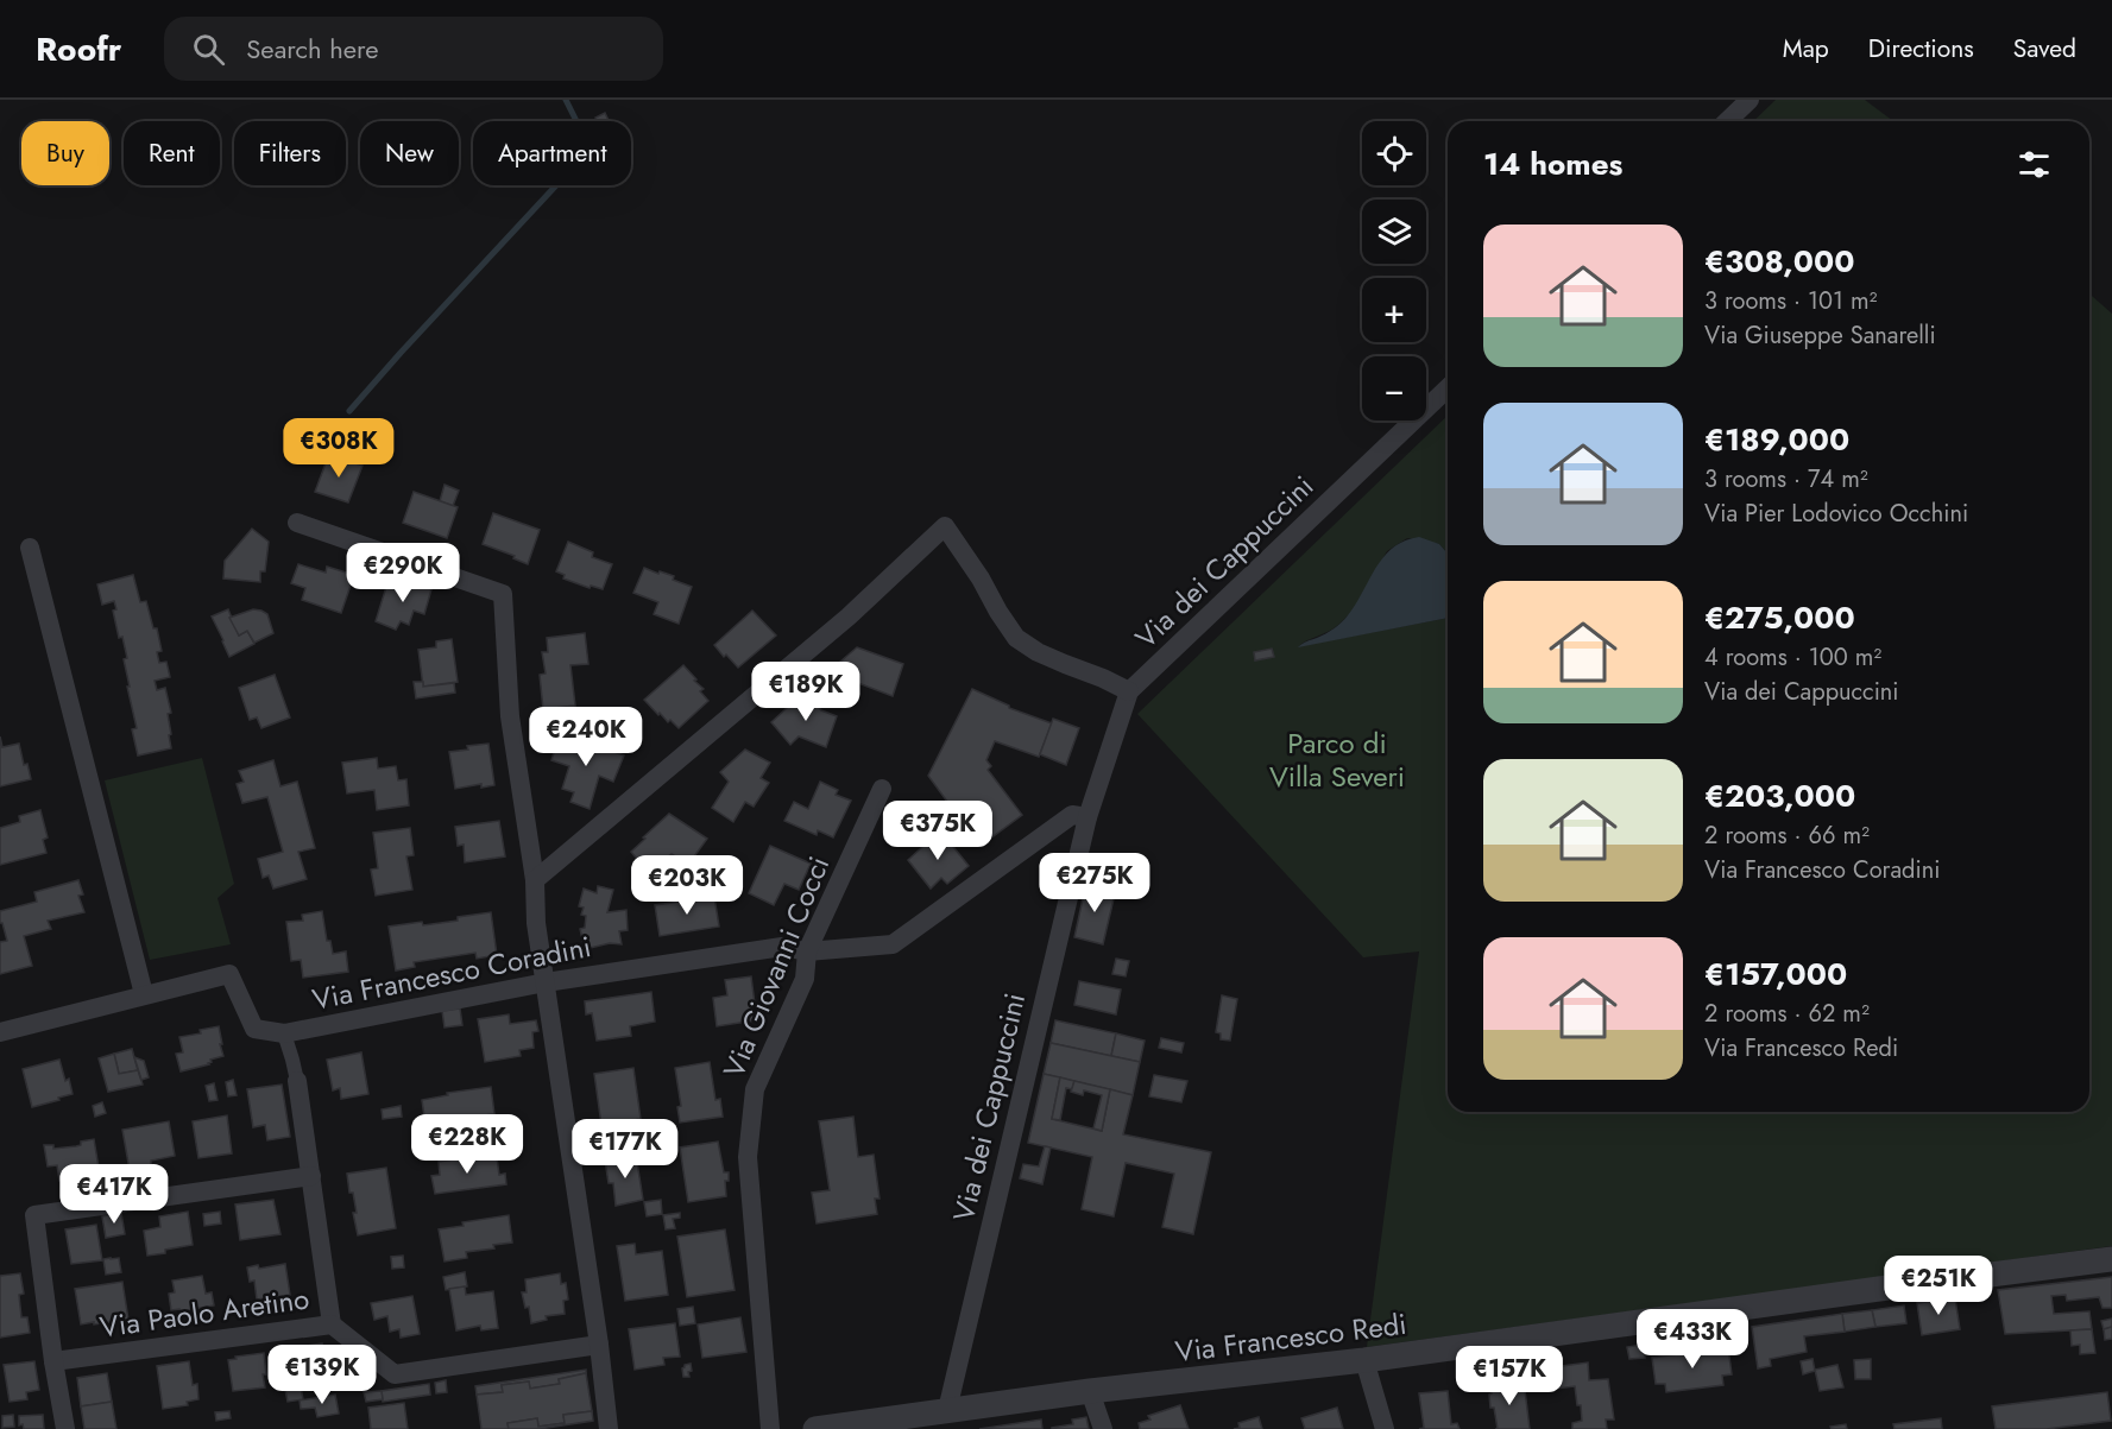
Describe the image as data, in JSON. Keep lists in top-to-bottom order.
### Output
{
  "streets": {
    "street": [
      "Via dei Cappuccini",
      "Via Giovanni Cocci",
      "Via Francesco Coradini",
      "Via Paolo Aretino",
      "Via Francesco Redi"
    ]
  },
  "crossings": [
    ["Via dei Cappuccini", "Via Francesco Redi"],
    ["Via Giovanni Cocci", "Via Francesco Coradini"]
  ],
  "parks": ["Parco di Villa Severi"],
  "page": {
    "header": "Roofr",
    "search": "Search here",
    "nav": ["Map", "Directions", "Saved"],
    "map_buttons": ["+", "−"],
    "chip": [
      "Buy",
      "Rent",
      "Filters",
      "New",
      "Apartment"
    ],
    "heading": "14 homes",
    "list": [
      {
        "name": "€308,000",
        "note": "3 rooms · 101 m² · Via Giuseppe Sanarelli"
      },
      {
        "name": "€189,000",
        "note": "3 rooms · 74 m² · Via Pier Lodovico Occhini"
      },
      {
        "name": "€275,000",
        "note": "4 rooms · 100 m² · Via dei Cappuccini"
      },
      {
        "name": "€203,000",
        "note": "2 rooms · 66 m² · Via Francesco Coradini"
      },
      {
        "name": "€157,000",
        "note": "2 rooms · 62 m² · Via Francesco Redi"
      }
    ],
    "price": [
      "€308K",
      "€290K",
      "€189K",
      "€240K",
      "€375K",
      "€275K",
      "€203K",
      "€228K",
      "€177K",
      "€417K",
      "€251K",
      "€433K",
      "€139K",
      "€157K"
    ]
  }
}
